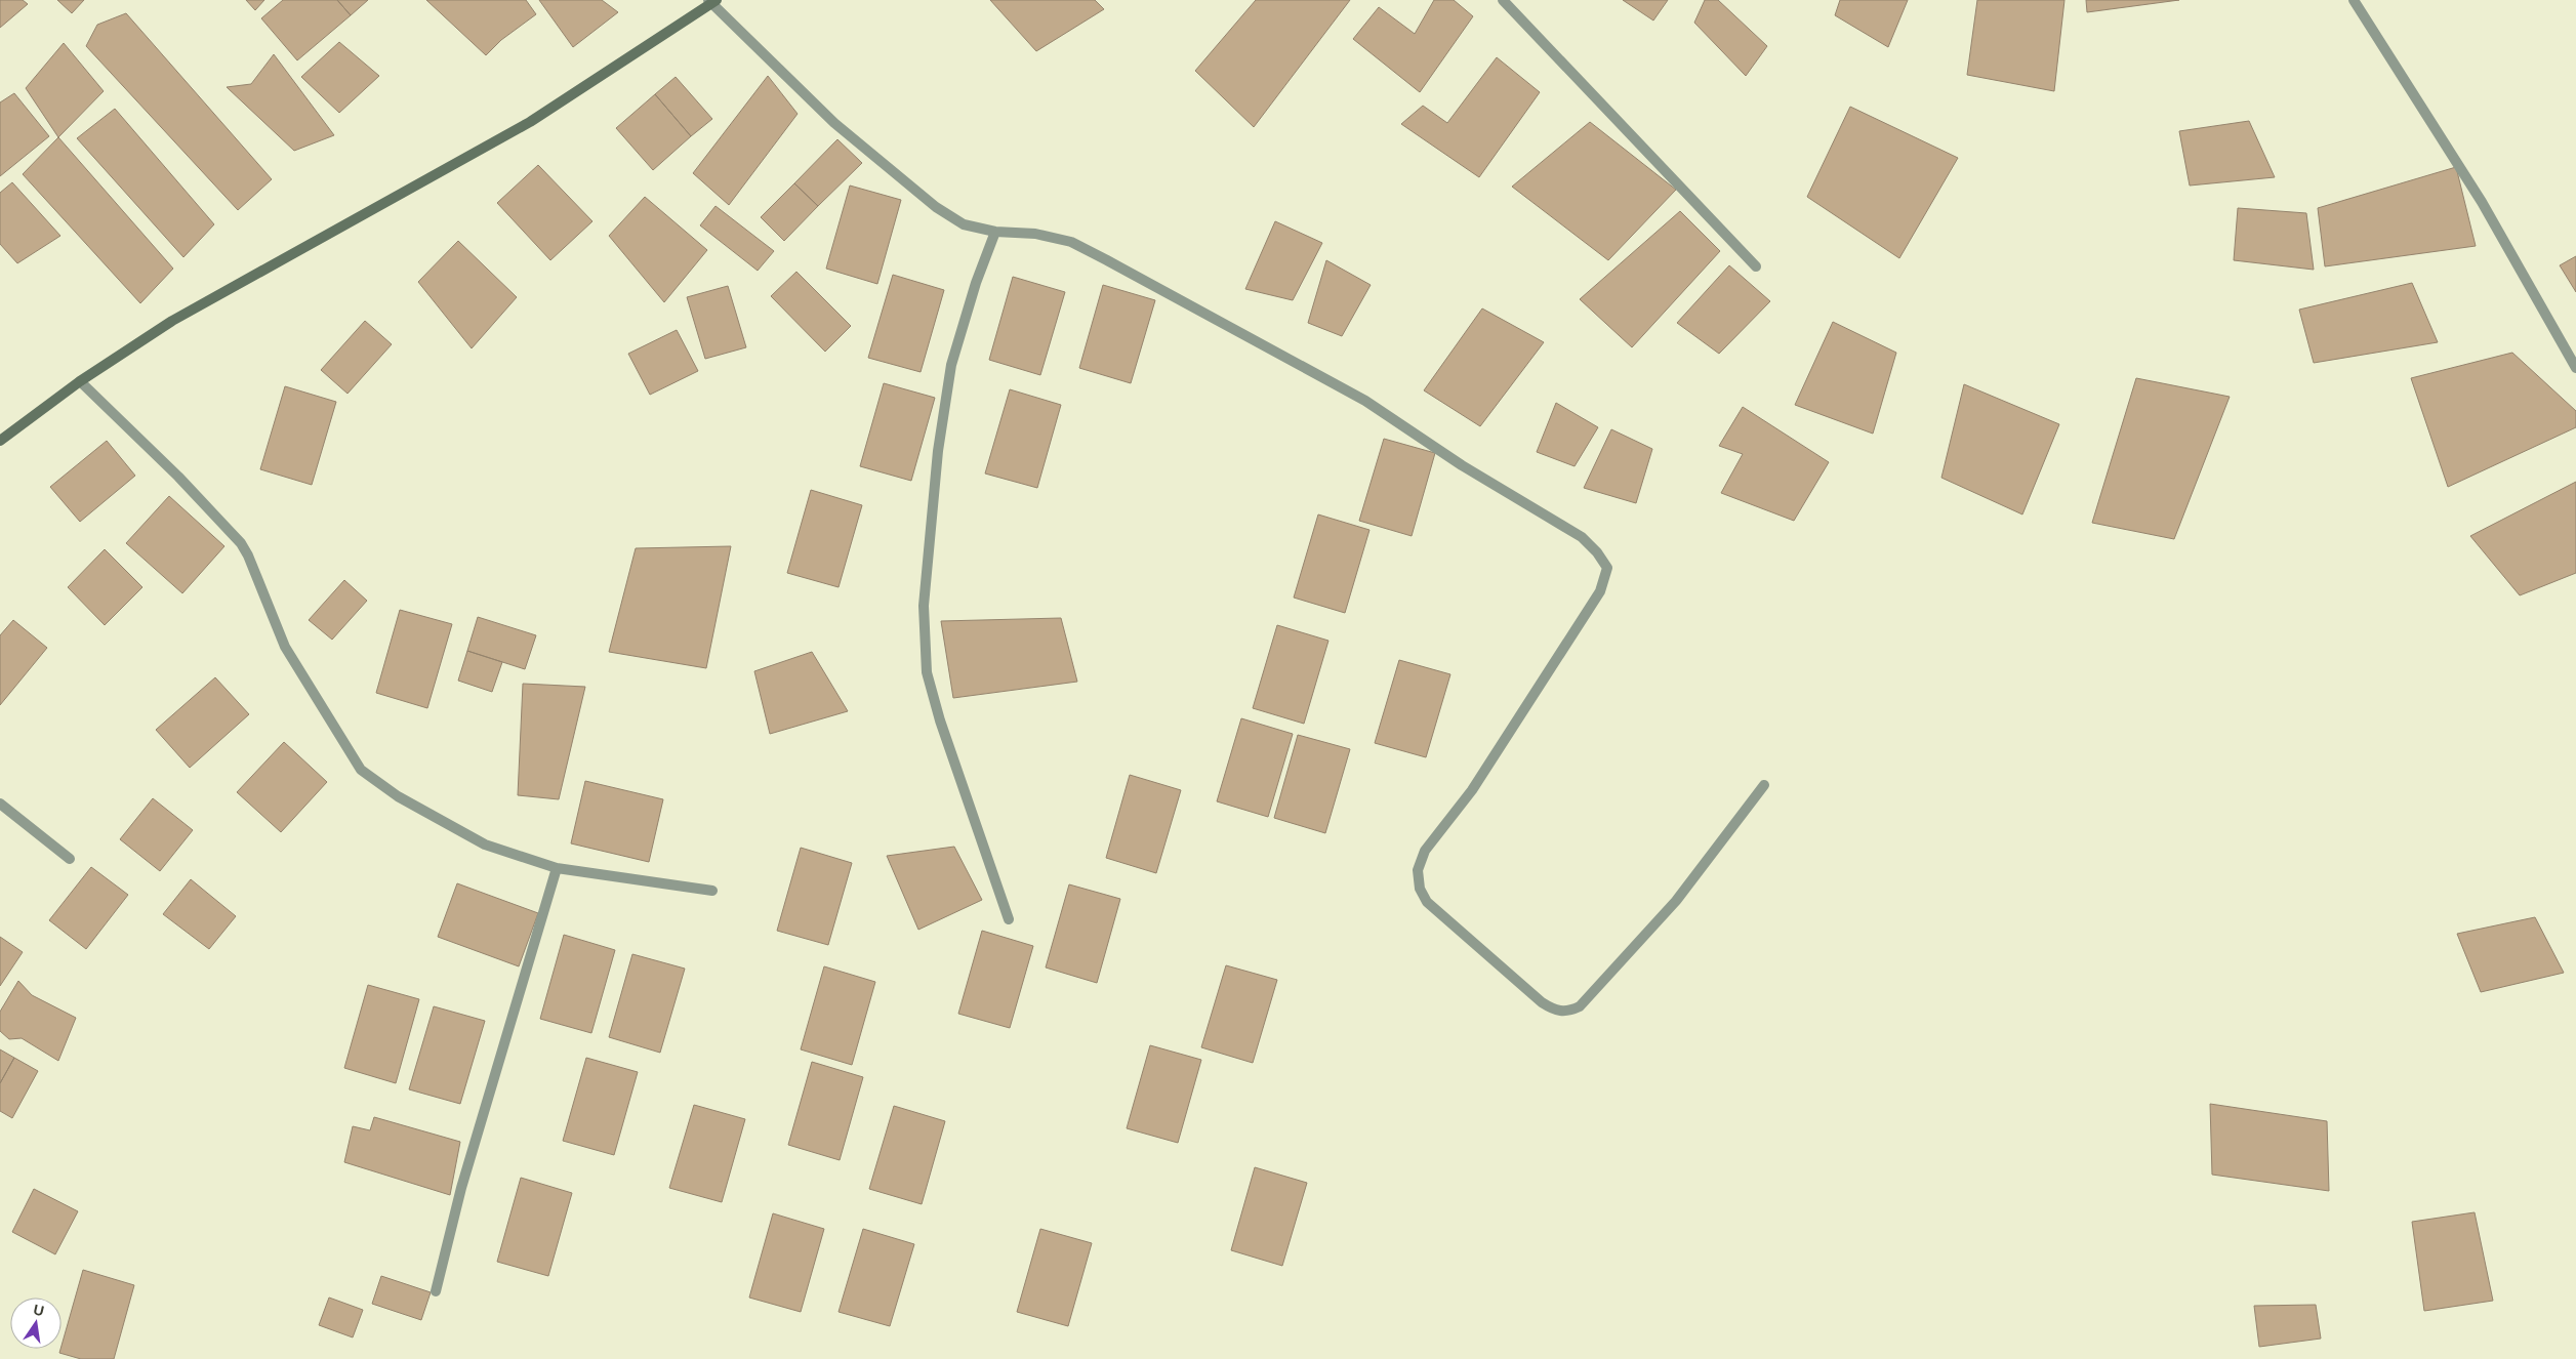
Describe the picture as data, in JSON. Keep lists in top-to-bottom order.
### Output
{
  "north": "top"
}
